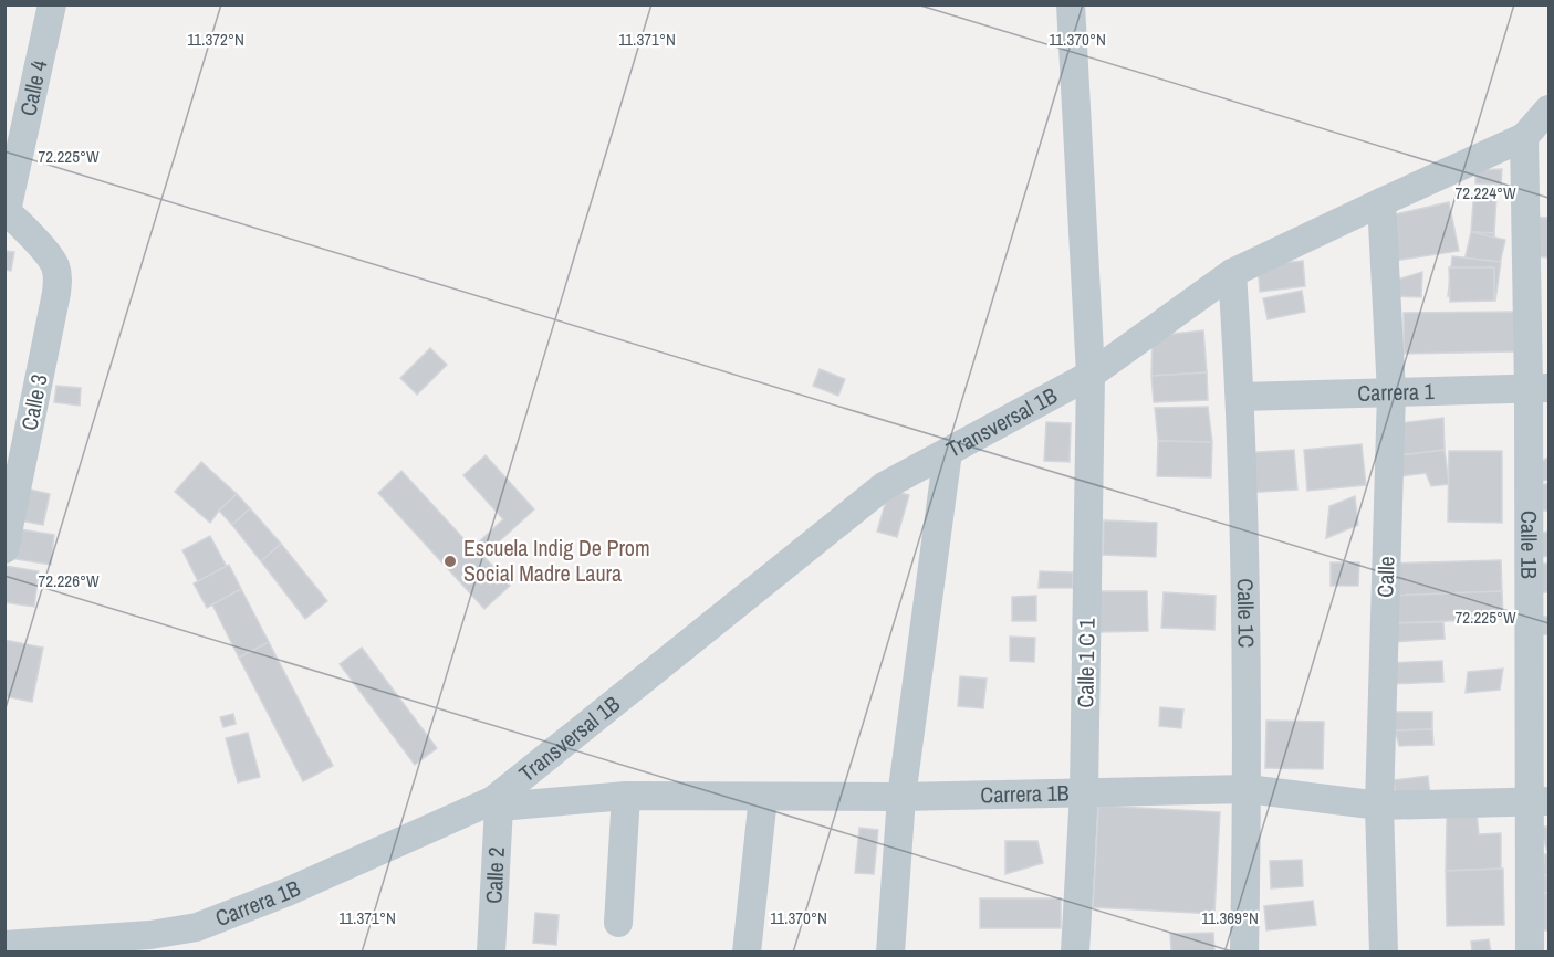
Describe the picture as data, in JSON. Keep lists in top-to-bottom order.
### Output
{
  "streets": {
    "street": [
      "Calle 4",
      "Carrera 1",
      "Calle 3",
      "Transversal 1B",
      "Calle 1B",
      "Calle",
      "Calle 1C",
      "Calle 1 C 1",
      "Carrera 1B",
      "Calle 2"
    ]
  },
  "crossings": [
    ["Calle 4", "Calle 3"],
    ["Carrera 1", "Calle 1B"],
    ["Carrera 1", "Calle"],
    ["Carrera 1", "Calle 1C"],
    ["Transversal 1B", "Calle 1B"],
    ["Transversal 1B", "Calle"],
    ["Transversal 1B", "Calle 1C"],
    ["Transversal 1B", "Calle 1 C 1"],
    ["Transversal 1B", "Carrera 1B"],
    ["Transversal 1B", "Calle 2"],
    ["Calle 1B", "Carrera 1B"],
    ["Calle", "Carrera 1B"],
    ["Calle 1C", "Carrera 1B"],
    ["Calle 1 C 1", "Carrera 1B"],
    ["Carrera 1B", "Calle 2"]
  ],
  "places": ["Escuela Indig De Prom Social Madre Laura"],
  "coordinates": [
    "11.372°N",
    "11.371°N",
    "11.370°N",
    "72.225°W",
    "72.224°W",
    "72.226°W",
    "11.369°N"
  ]
}
